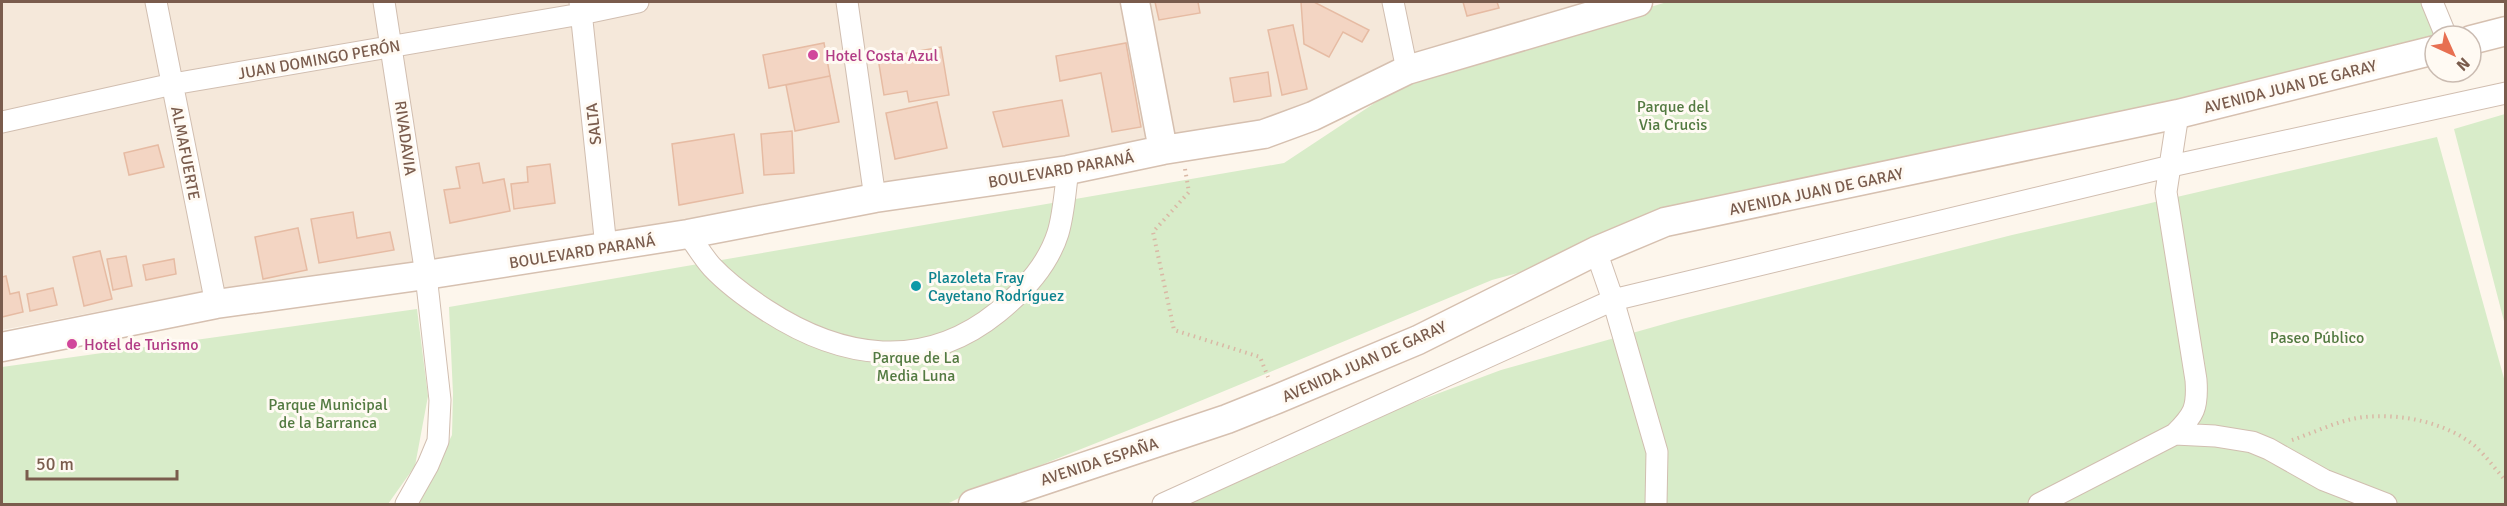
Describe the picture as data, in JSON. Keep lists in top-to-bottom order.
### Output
{
  "streets": {
    "main road": ["AVENIDA JUAN DE GARAY", "BOULEVARD PARANÁ", "AVENIDA ESPAÑA"],
    "street": [
      "JUAN DOMINGO PERÓN",
      "SALTA",
      "RIVADAVIA",
      "ALMAFUERTE"
    ]
  },
  "crossings": [
    ["JUAN DOMINGO PERÓN", "SALTA"],
    ["JUAN DOMINGO PERÓN", "RIVADAVIA"],
    ["JUAN DOMINGO PERÓN", "ALMAFUERTE"],
    ["AVENIDA JUAN DE GARAY", "AVENIDA ESPAÑA"],
    ["SALTA", "BOULEVARD PARANÁ"],
    ["RIVADAVIA", "BOULEVARD PARANÁ"],
    ["ALMAFUERTE", "BOULEVARD PARANÁ"]
  ],
  "parks": [
    "Parque del Via Crucis",
    "Paseo Público",
    "Parque de La Media Luna",
    "Parque Municipal de la Barranca"
  ],
  "places": ["Hotel Costa Azul", "Plazoleta Fray Cayetano Rodríguez", "Hotel de Turismo"],
  "scale_bar": "50 m",
  "north": "bottom right"
}
